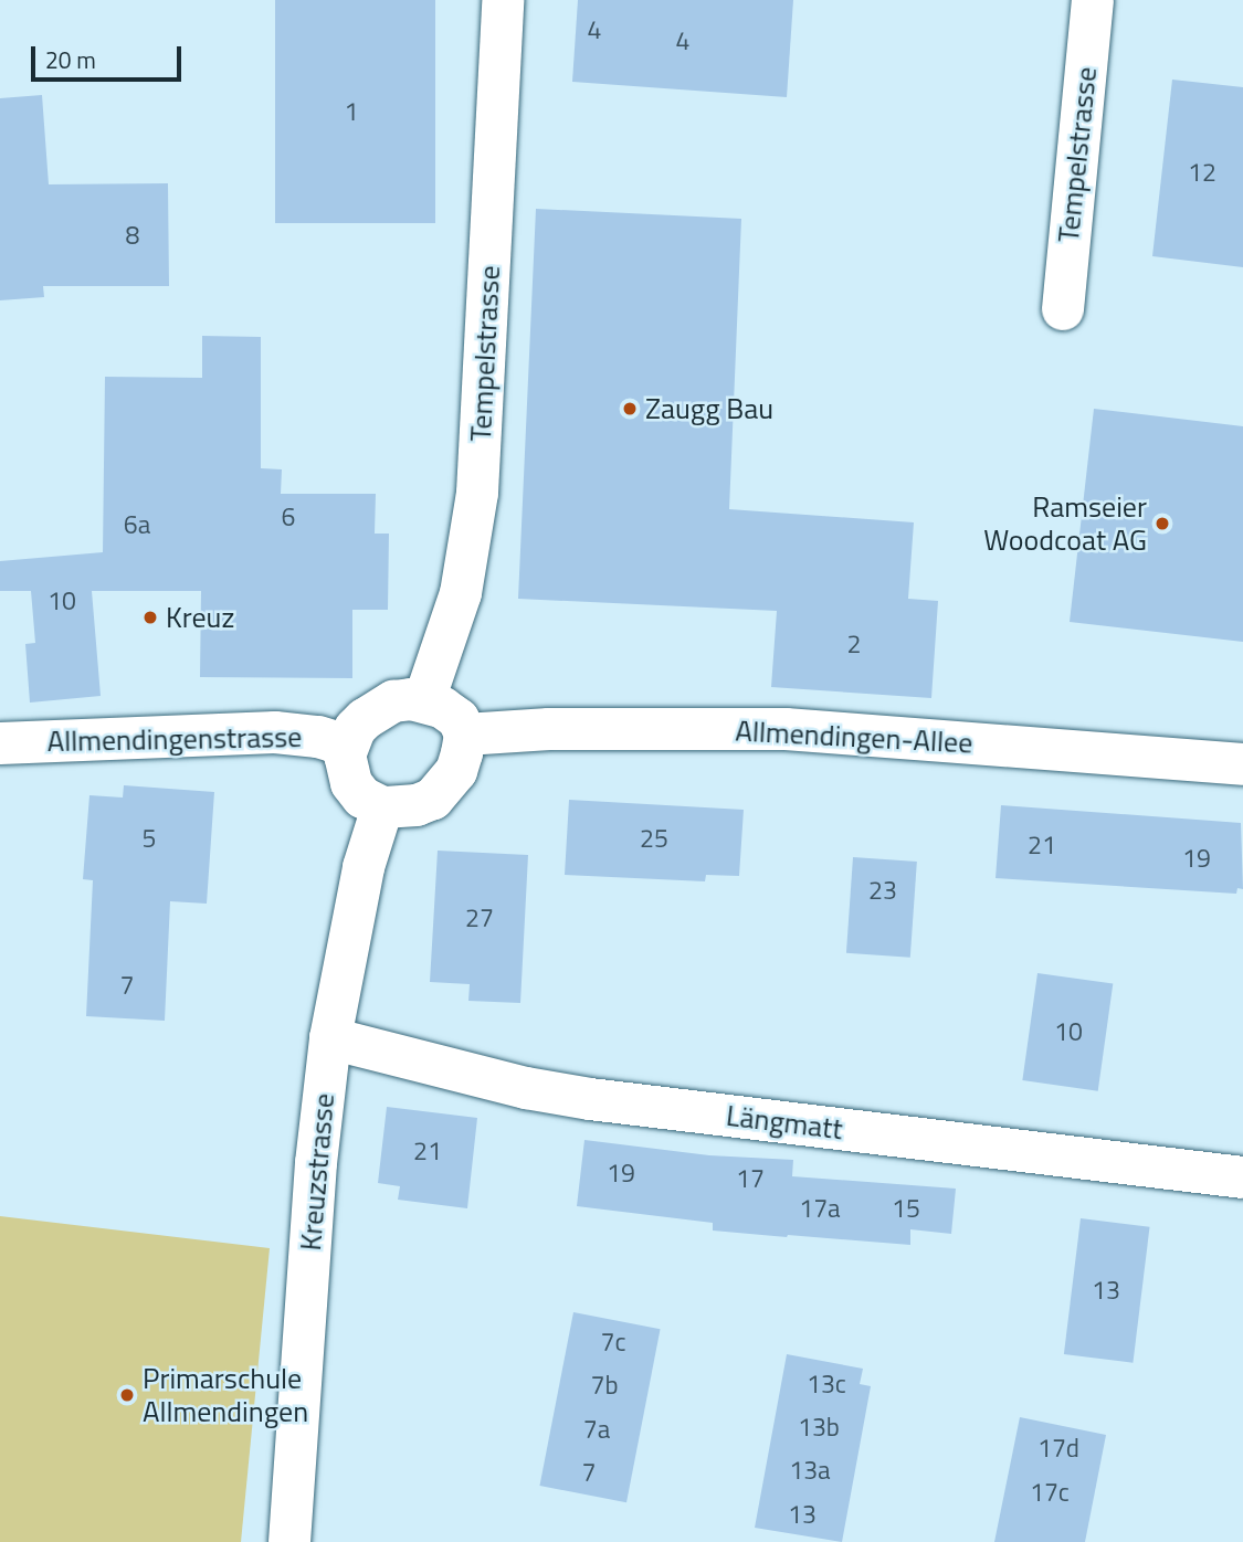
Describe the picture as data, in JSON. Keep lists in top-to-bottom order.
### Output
{
  "streets": {
    "street": [
      "Tempelstrasse",
      "Allmendingen-Allee",
      "Allmendingenstrasse",
      "Längmatt",
      "Kreuzstrasse"
    ]
  },
  "crossings": [
    ["Tempelstrasse", "Allmendingen-Allee"],
    ["Tempelstrasse", "Allmendingenstrasse"],
    ["Tempelstrasse", "Kreuzstrasse"],
    ["Allmendingen-Allee", "Allmendingenstrasse"],
    ["Allmendingen-Allee", "Kreuzstrasse"],
    ["Allmendingenstrasse", "Kreuzstrasse"],
    ["Längmatt", "Kreuzstrasse"]
  ],
  "places": [
    "Zaugg Bau",
    "Ramseier Woodcoat AG",
    "Kreuz",
    "Primarschule Allmendingen"
  ],
  "house_numbers": [
    "4",
    "4",
    "1",
    "12",
    "8",
    "6",
    "6a",
    "10",
    "2",
    "5",
    "25",
    "21",
    "19",
    "23",
    "27",
    "7",
    "10",
    "21",
    "19",
    "17",
    "17a",
    "15",
    "13",
    "7c",
    "13c",
    "7b",
    "13b",
    "7a",
    "17d",
    "13a",
    "7",
    "17c",
    "13"
  ],
  "scale_bar": "20 m"
}
